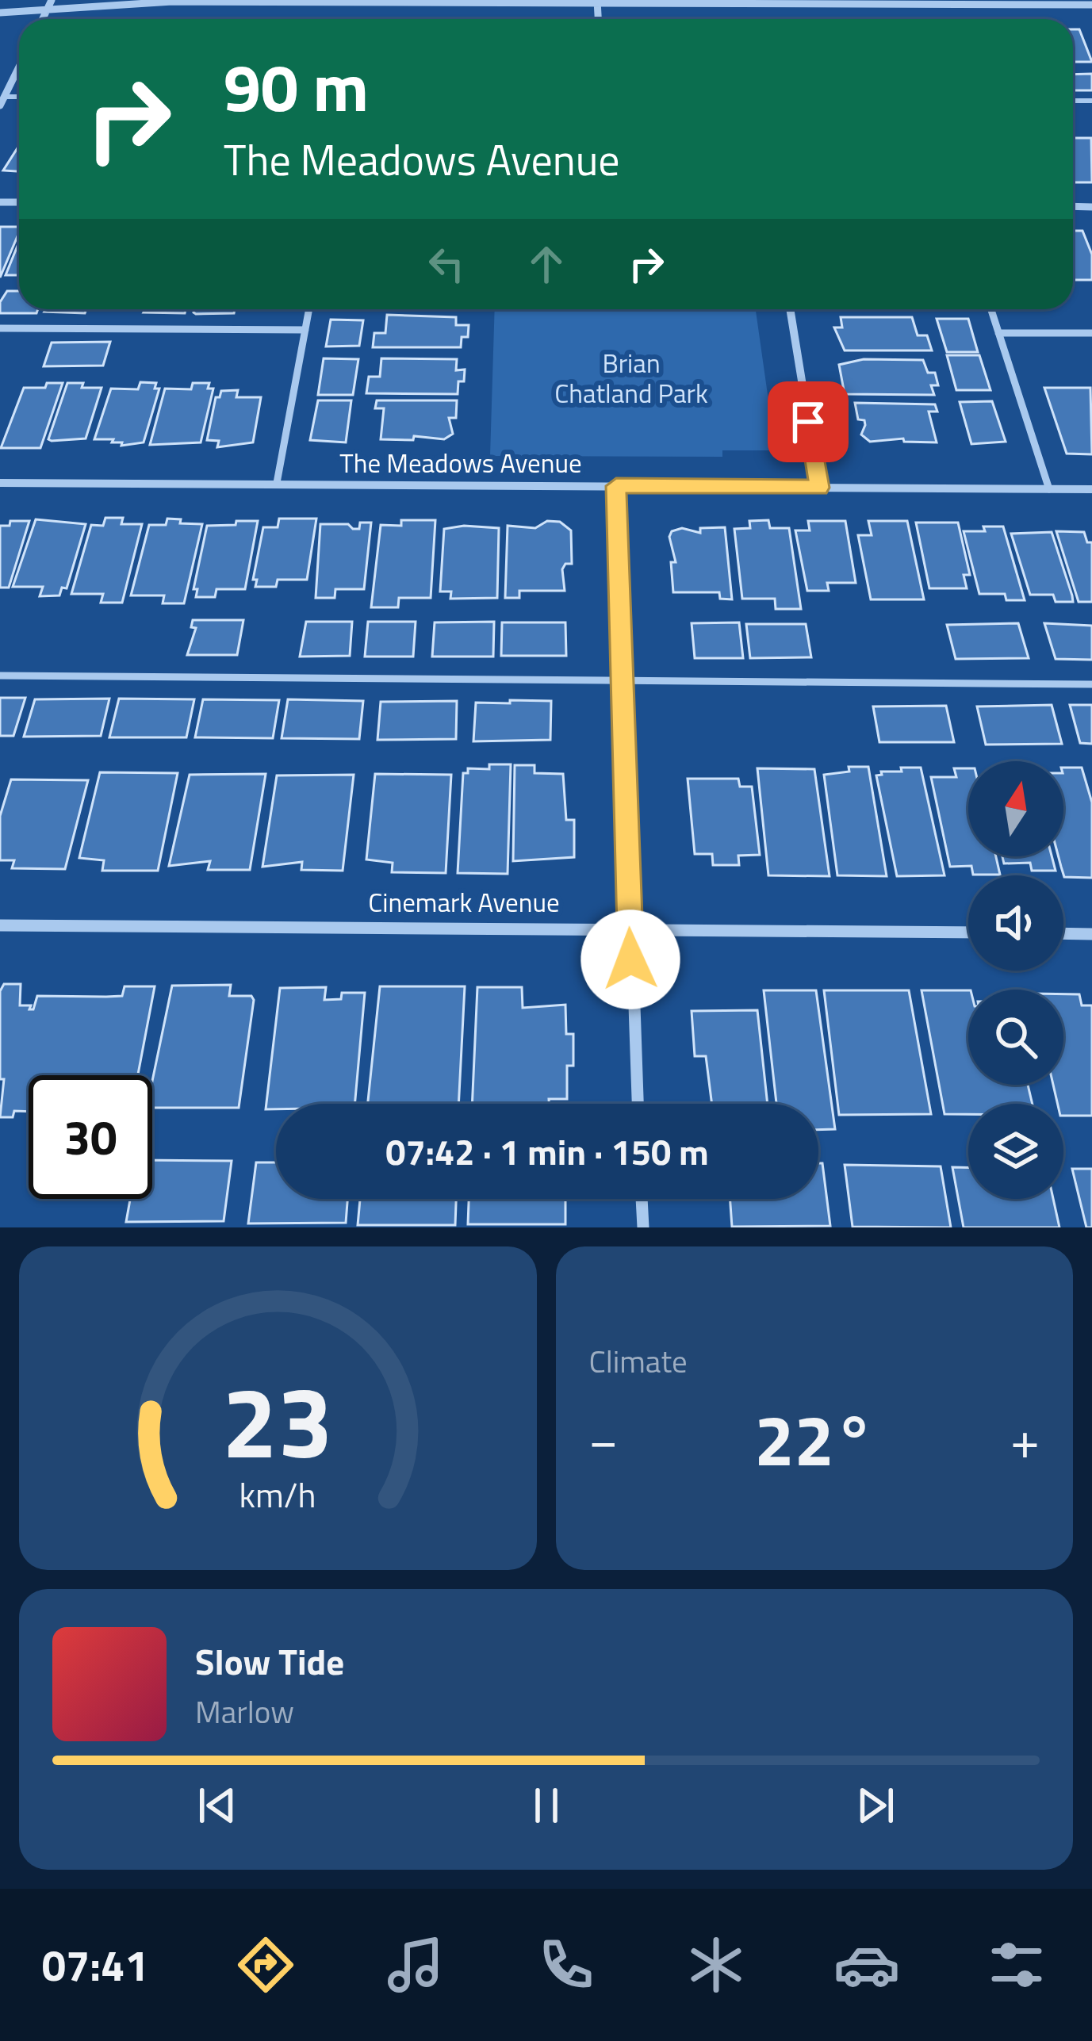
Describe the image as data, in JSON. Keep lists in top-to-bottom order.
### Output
{
  "streets": {
    "street": ["The Meadows Avenue", "Cinemark Avenue"]
  },
  "parks": ["Brian Chatland Park"],
  "north": "top",
  "page": {
    "turn": ["90 m", "The Meadows Avenue"],
    "limit": "30",
    "trip": "07:42 · 1 min · 150 m",
    "tile": "Climate",
    "heat": ["−", "22°", "+"],
    "song": ["Slow Tide", "Marlow"],
    "tabs": "07:41",
    "gauge": ["23", "km/h"]
  }
}
